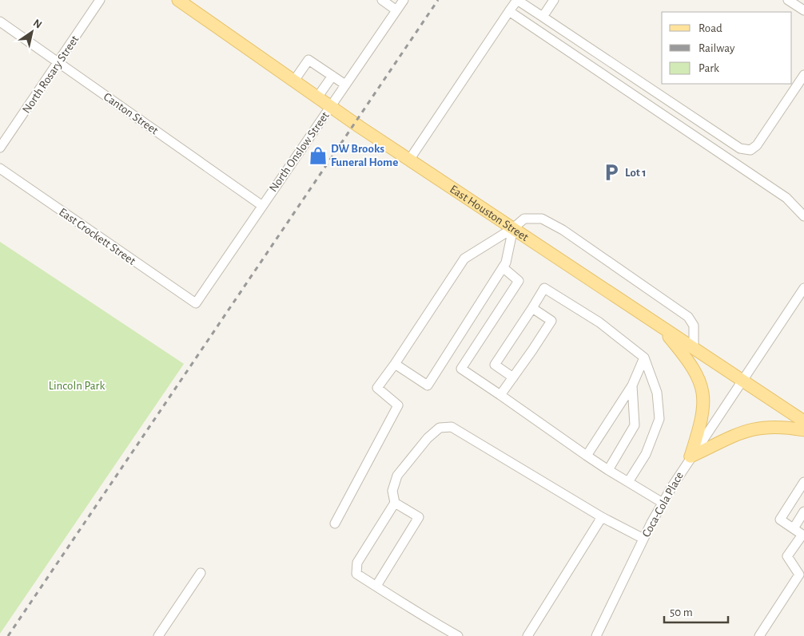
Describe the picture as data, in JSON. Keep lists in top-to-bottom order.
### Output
{
  "streets": {
    "main road": ["East Houston Street"],
    "street": [
      "North Rosary Street",
      "Canton Street",
      "North Onslow Street",
      "East Crockett Street",
      "Coca-Cola Place"
    ]
  },
  "crossings": [
    ["North Rosary Street", "Canton Street"],
    ["Canton Street", "North Onslow Street"],
    ["North Onslow Street", "East Houston Street"],
    ["North Onslow Street", "East Crockett Street"],
    ["East Houston Street", "Coca-Cola Place"]
  ],
  "parks": ["Lincoln Park"],
  "places": {
    "shop": ["DW Brooks Funeral Home"],
    "parking": ["Lot 1"]
  },
  "legend": ["Road", "Railway", "Park"],
  "scale_bar": "50 m",
  "north": "top right"
}
